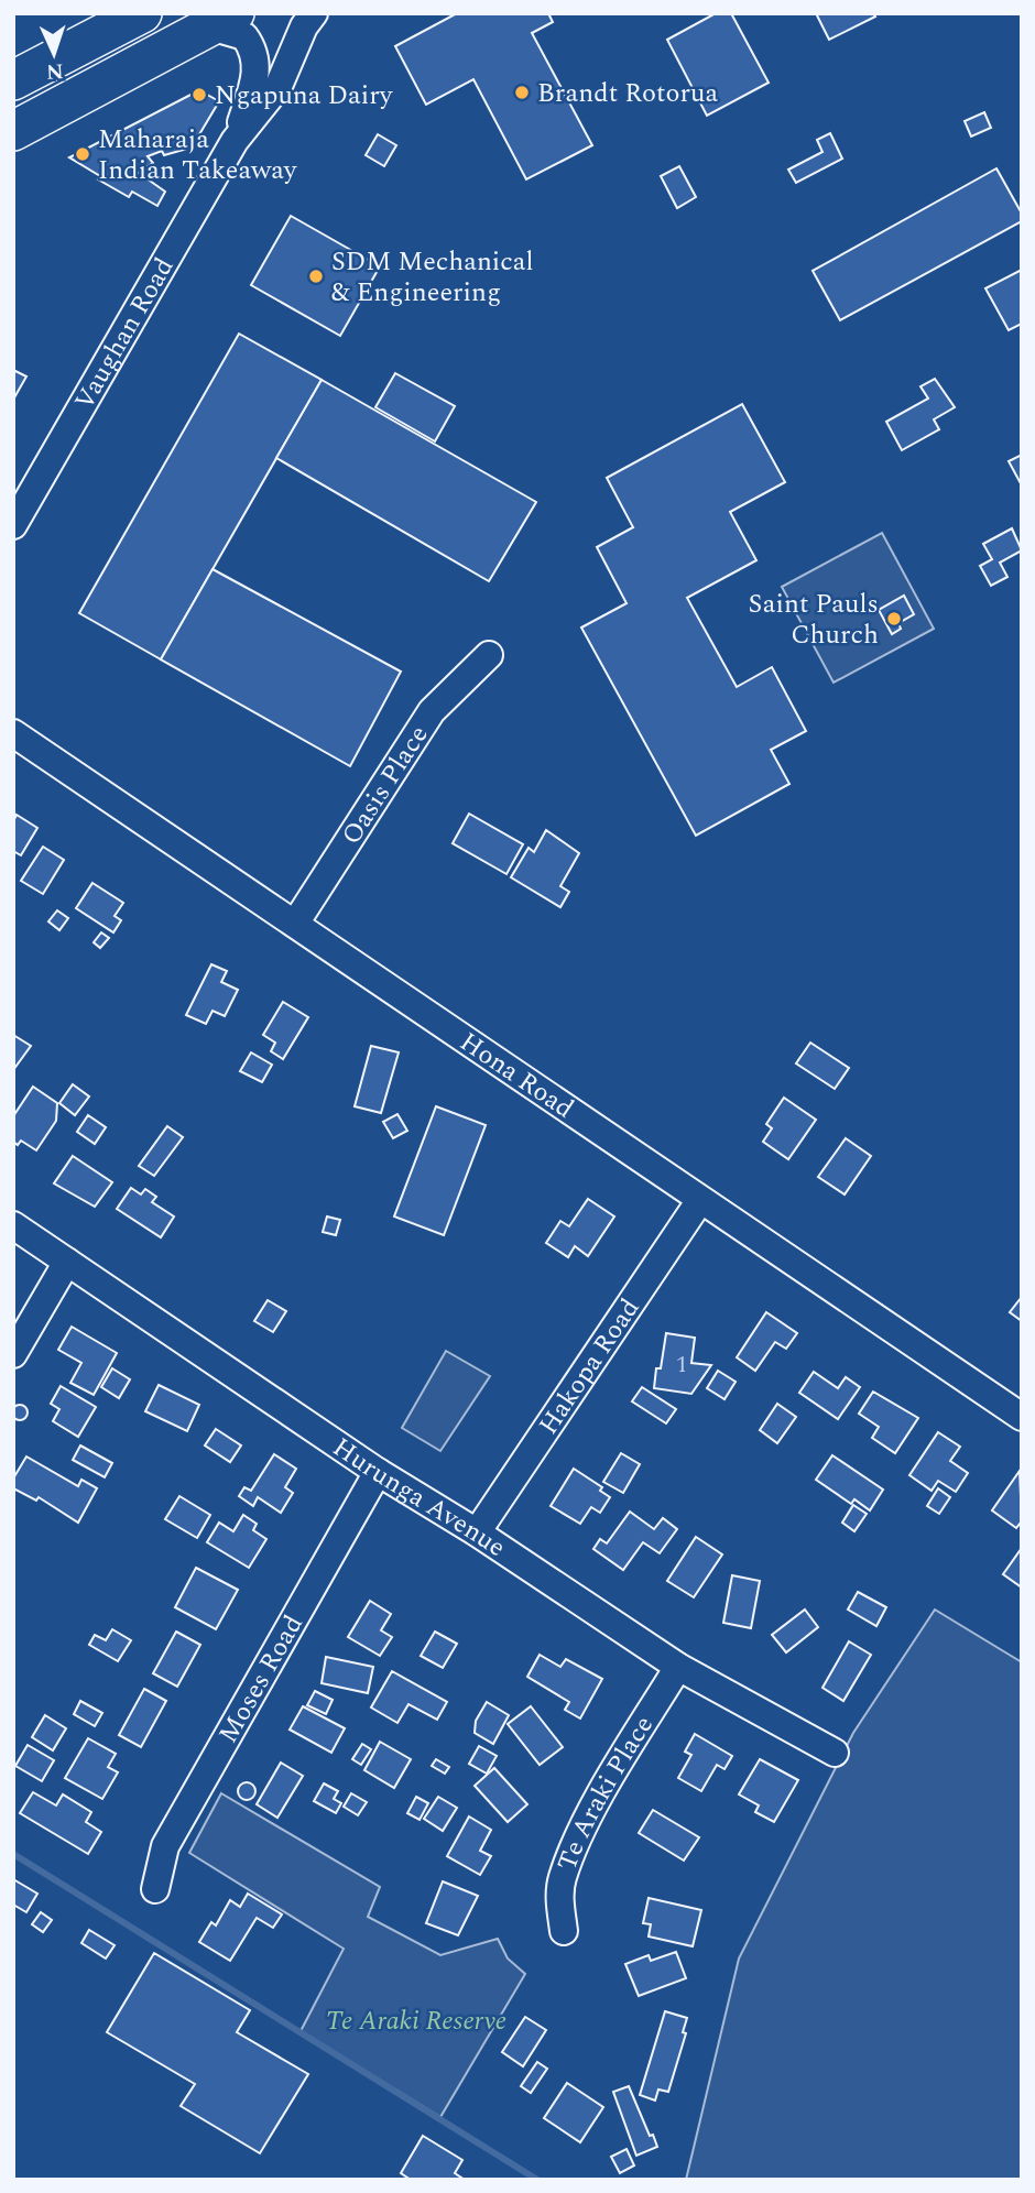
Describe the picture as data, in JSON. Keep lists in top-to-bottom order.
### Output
{
  "streets": {
    "street": [
      "Vaughan Road",
      "Oasis Place",
      "Hona Road",
      "Hakopa Road",
      "Hurunga Avenue",
      "Moses Road",
      "Te Araki Place"
    ]
  },
  "crossings": [
    ["Oasis Place", "Hona Road"],
    ["Hona Road", "Hakopa Road"],
    ["Hakopa Road", "Hurunga Avenue"],
    ["Hurunga Avenue", "Moses Road"],
    ["Hurunga Avenue", "Te Araki Place"]
  ],
  "parks": ["Te Araki Reserve"],
  "places": [
    "Brandt Rotorua",
    "Ngapuna Dairy",
    "Maharaja Indian Takeaway",
    "SDM Mechanical & Engineering",
    "Saint Pauls Church"
  ],
  "house_numbers": ["1"],
  "north": "bottom"
}
